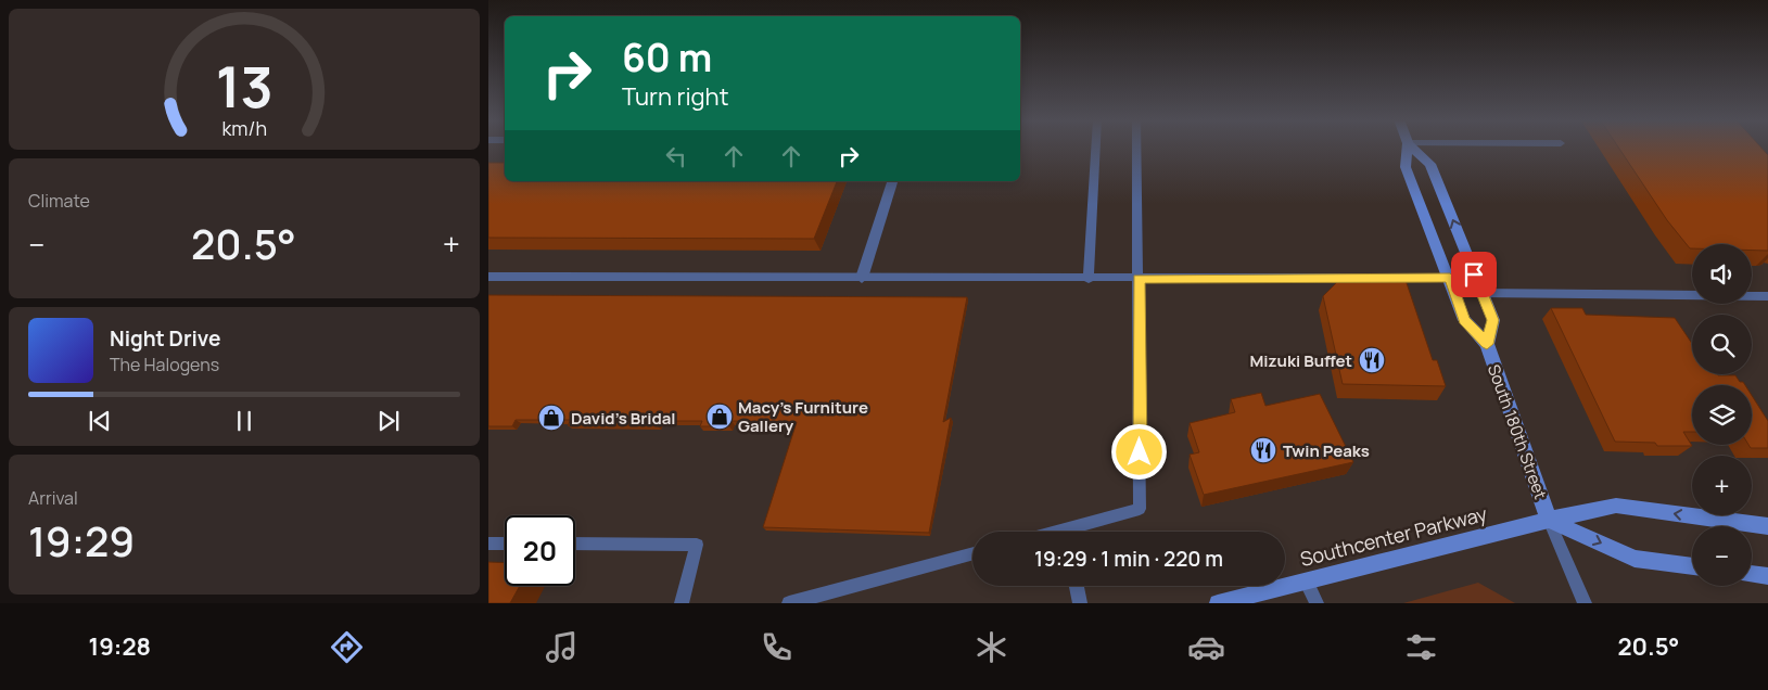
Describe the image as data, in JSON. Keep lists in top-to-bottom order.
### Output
{
  "streets": {
    "main road": ["South 180th Street", "Southcenter Parkway"]
  },
  "crossings": [
    ["South 180th Street", "Southcenter Parkway"]
  ],
  "places": {
    "restaurant": ["Mizuki Buffet", "Twin Peaks"],
    "shop": ["Macy's Furniture Gallery", "David's Bridal"]
  },
  "page": {
    "turn": ["60 m", "Turn right"],
    "tile": [
      "Climate",
      ["Arrival", "19:29"]
    ],
    "heat": ["−", "20.5°", "+"],
    "map_buttons": ["+", "−"],
    "song": ["Night Drive", "The Halogens"],
    "limit": "20",
    "trip": "19:29 · 1 min · 220 m",
    "tabs": ["19:28", "20.5°"],
    "gauge": ["13", "km/h"]
  }
}
